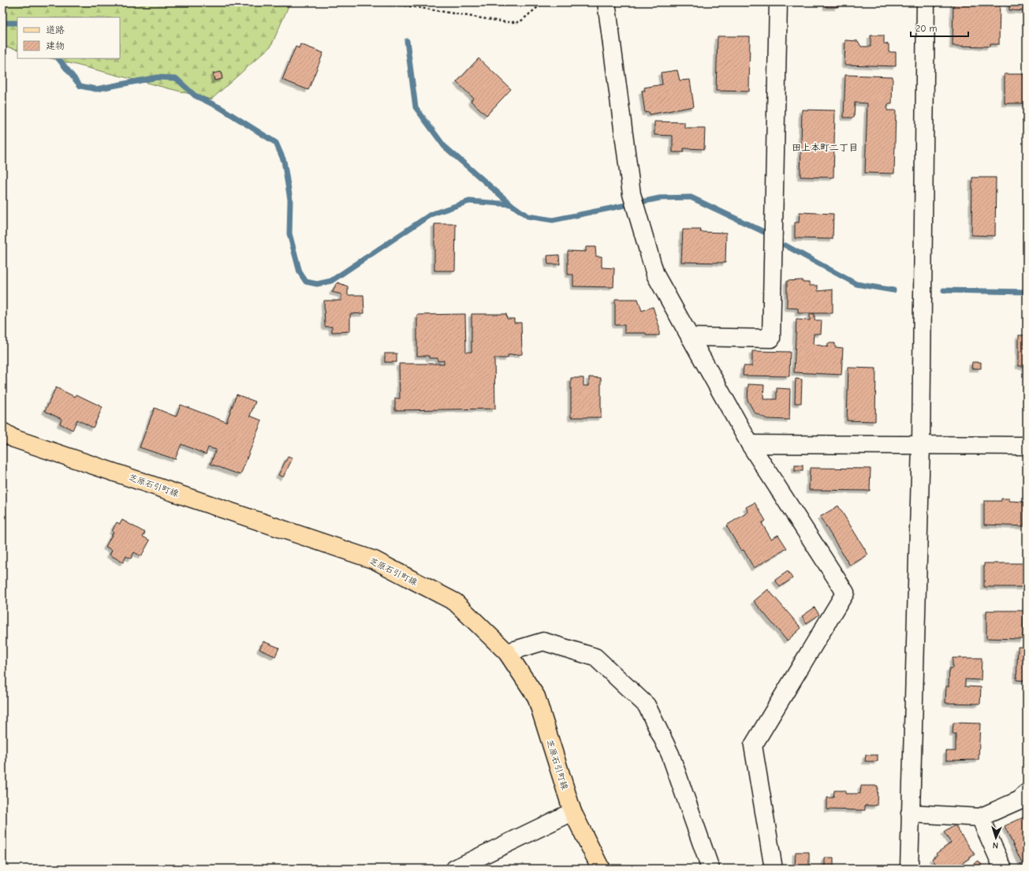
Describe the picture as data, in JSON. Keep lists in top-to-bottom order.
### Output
{
  "streets": {
    "main road": ["芝原石引町線"]
  },
  "districts": ["田上本町二丁目"],
  "legend": ["道路", "建物"],
  "scale_bar": "20 m",
  "north": "bottom"
}
